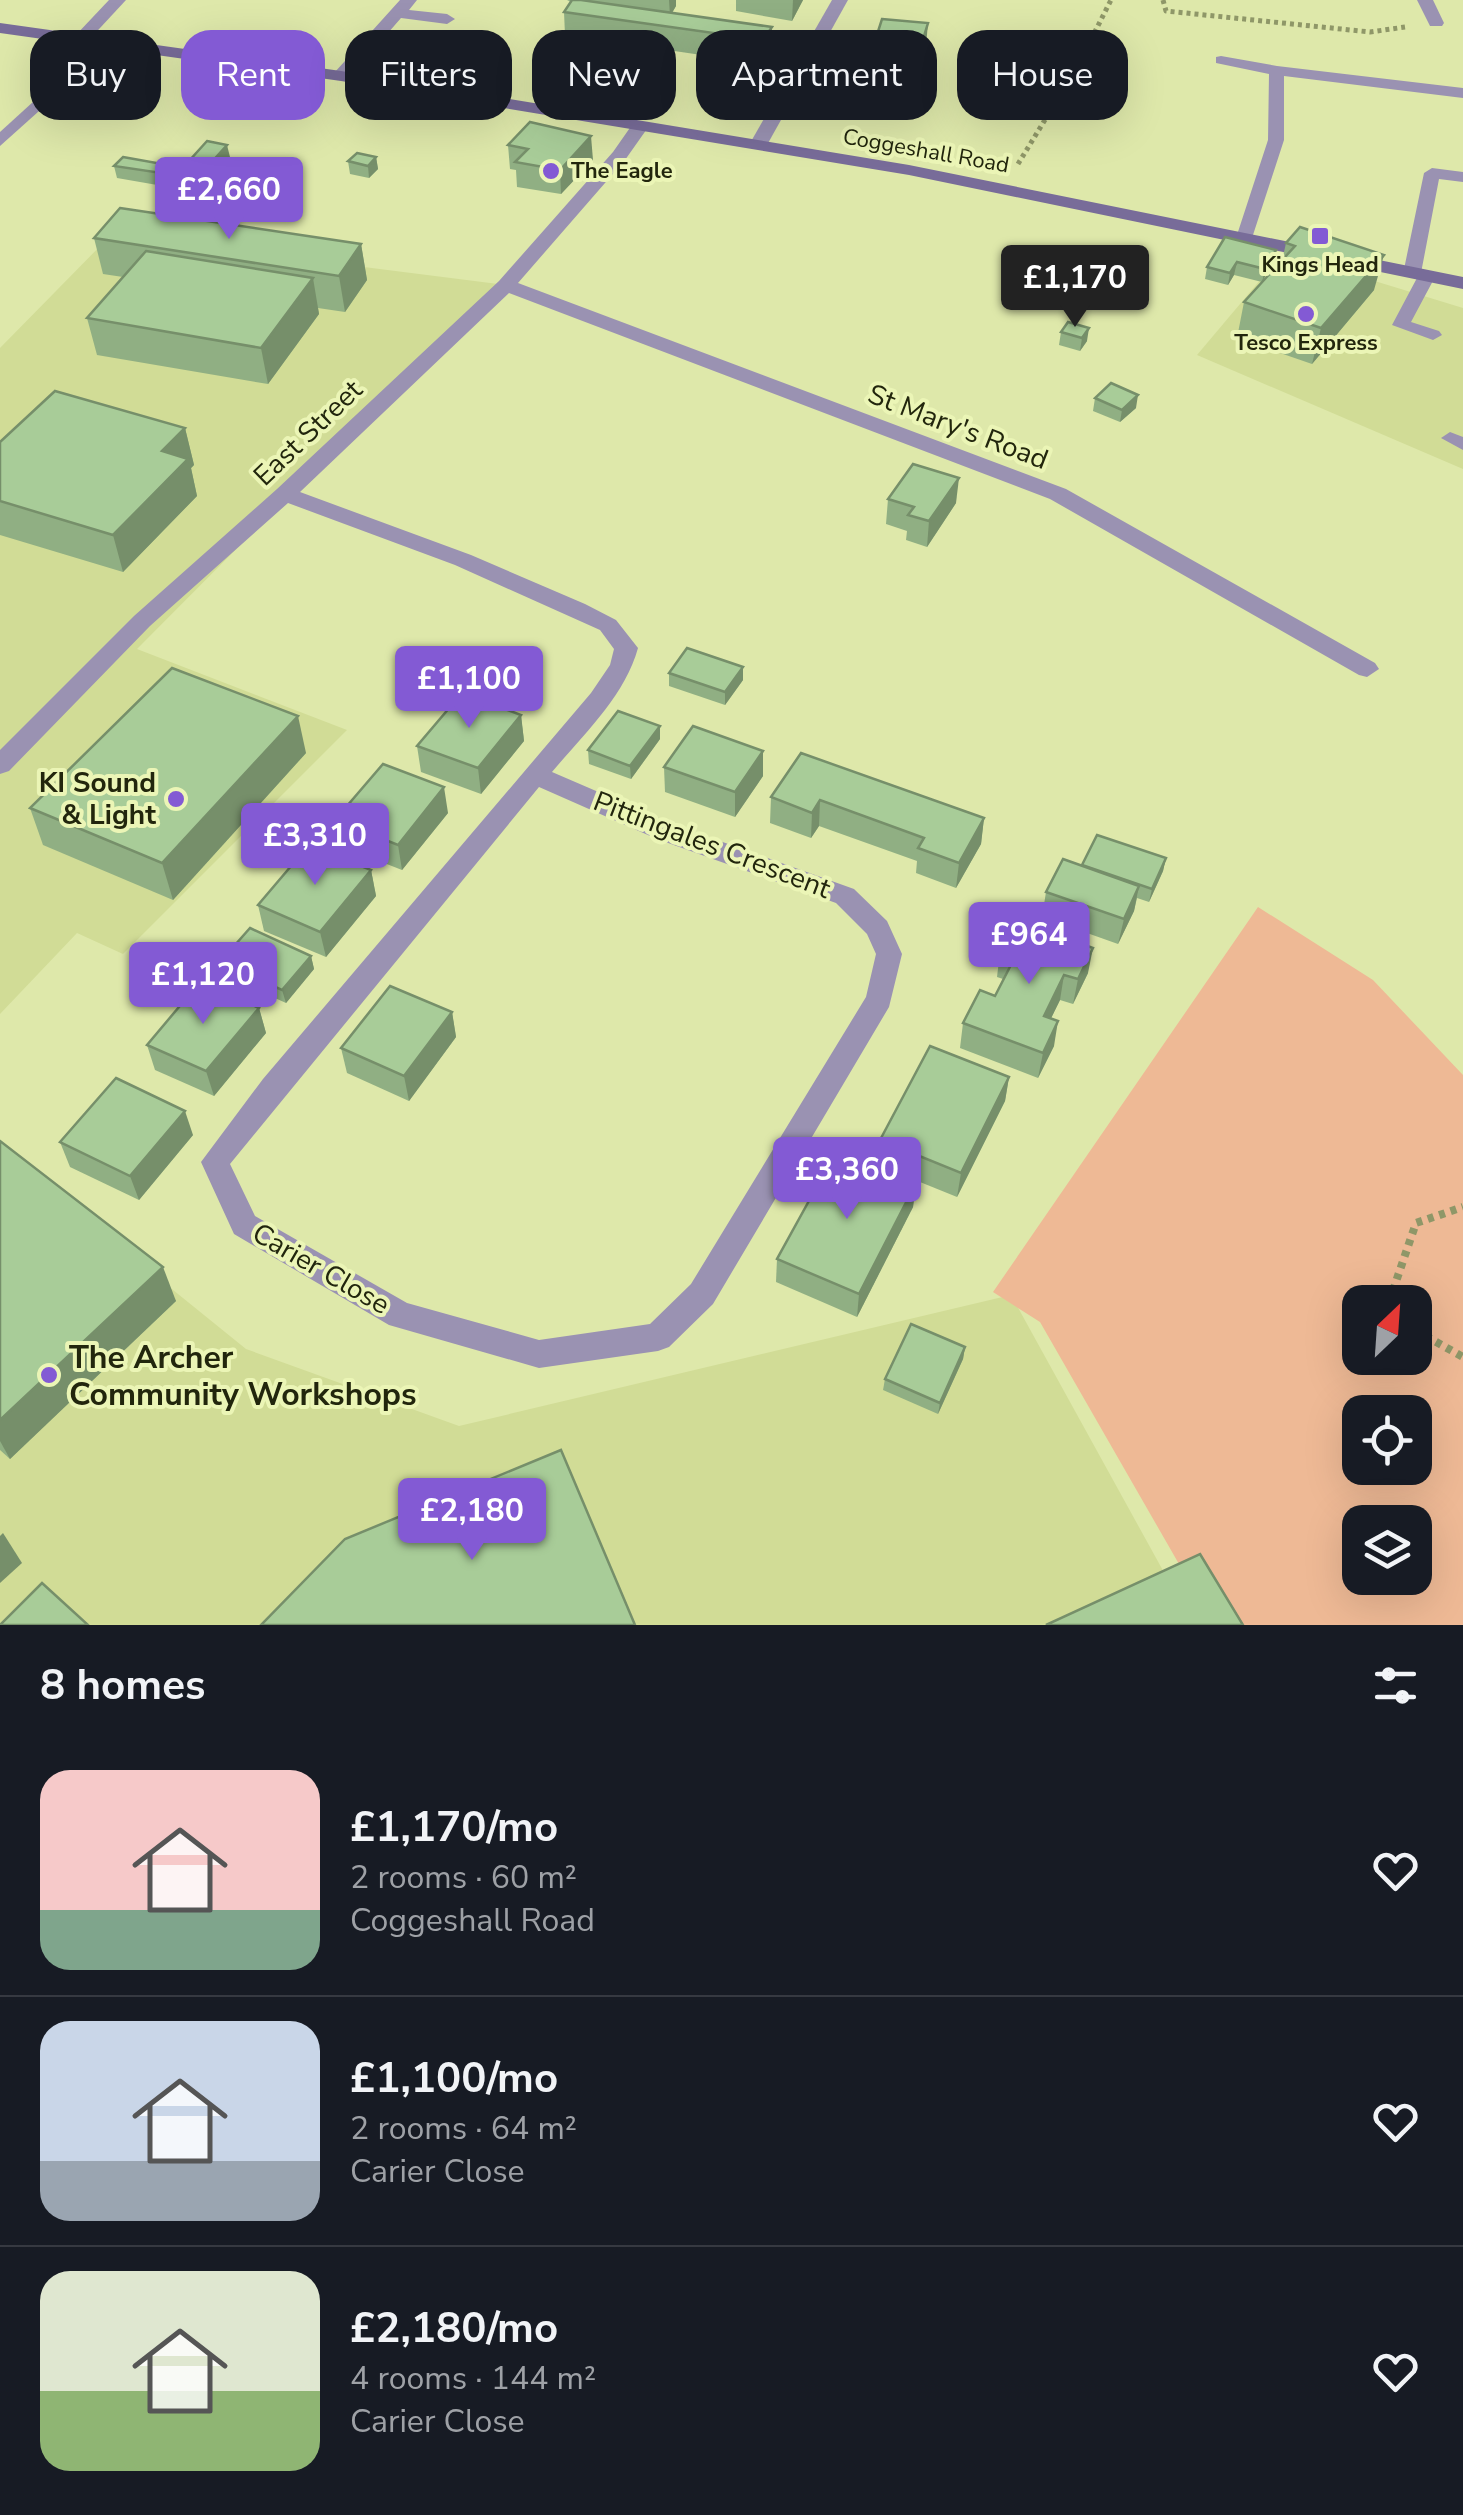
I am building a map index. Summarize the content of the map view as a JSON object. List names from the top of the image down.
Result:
{
  "streets": {
    "main road": ["Coggeshall Road"],
    "street": [
      "St Mary's Road",
      "East Street",
      "Pittingales Crescent",
      "Carier Close"
    ]
  },
  "crossings": [
    ["Coggeshall Road", "East Street"],
    ["St Mary's Road", "East Street"],
    ["East Street", "Carier Close"],
    ["Pittingales Crescent", "Carier Close"]
  ],
  "places": {
    "other": [
      "The Eagle",
      "Tesco Express",
      "KI Sound & Light",
      "The Archer Community Workshops"
    ],
    "transit": ["Kings Head"]
  },
  "north": "top right",
  "page": {
    "chip": [
      "Buy",
      "Rent",
      "Filters",
      "New",
      "Apartment",
      "House"
    ],
    "price": [
      "£2,660",
      "£1,170",
      "£1,100",
      "£3,310",
      "£964",
      "£1,120",
      "£3,360",
      "£2,180"
    ],
    "heading": "8 homes",
    "list": [
      {
        "name": "£1,170/mo",
        "note": "2 rooms · 60 m² · Coggeshall Road"
      },
      {
        "name": "£1,100/mo",
        "note": "2 rooms · 64 m² · Carier Close"
      },
      {
        "name": "£2,180/mo",
        "note": "4 rooms · 144 m² · Carier Close"
      }
    ]
  }
}
